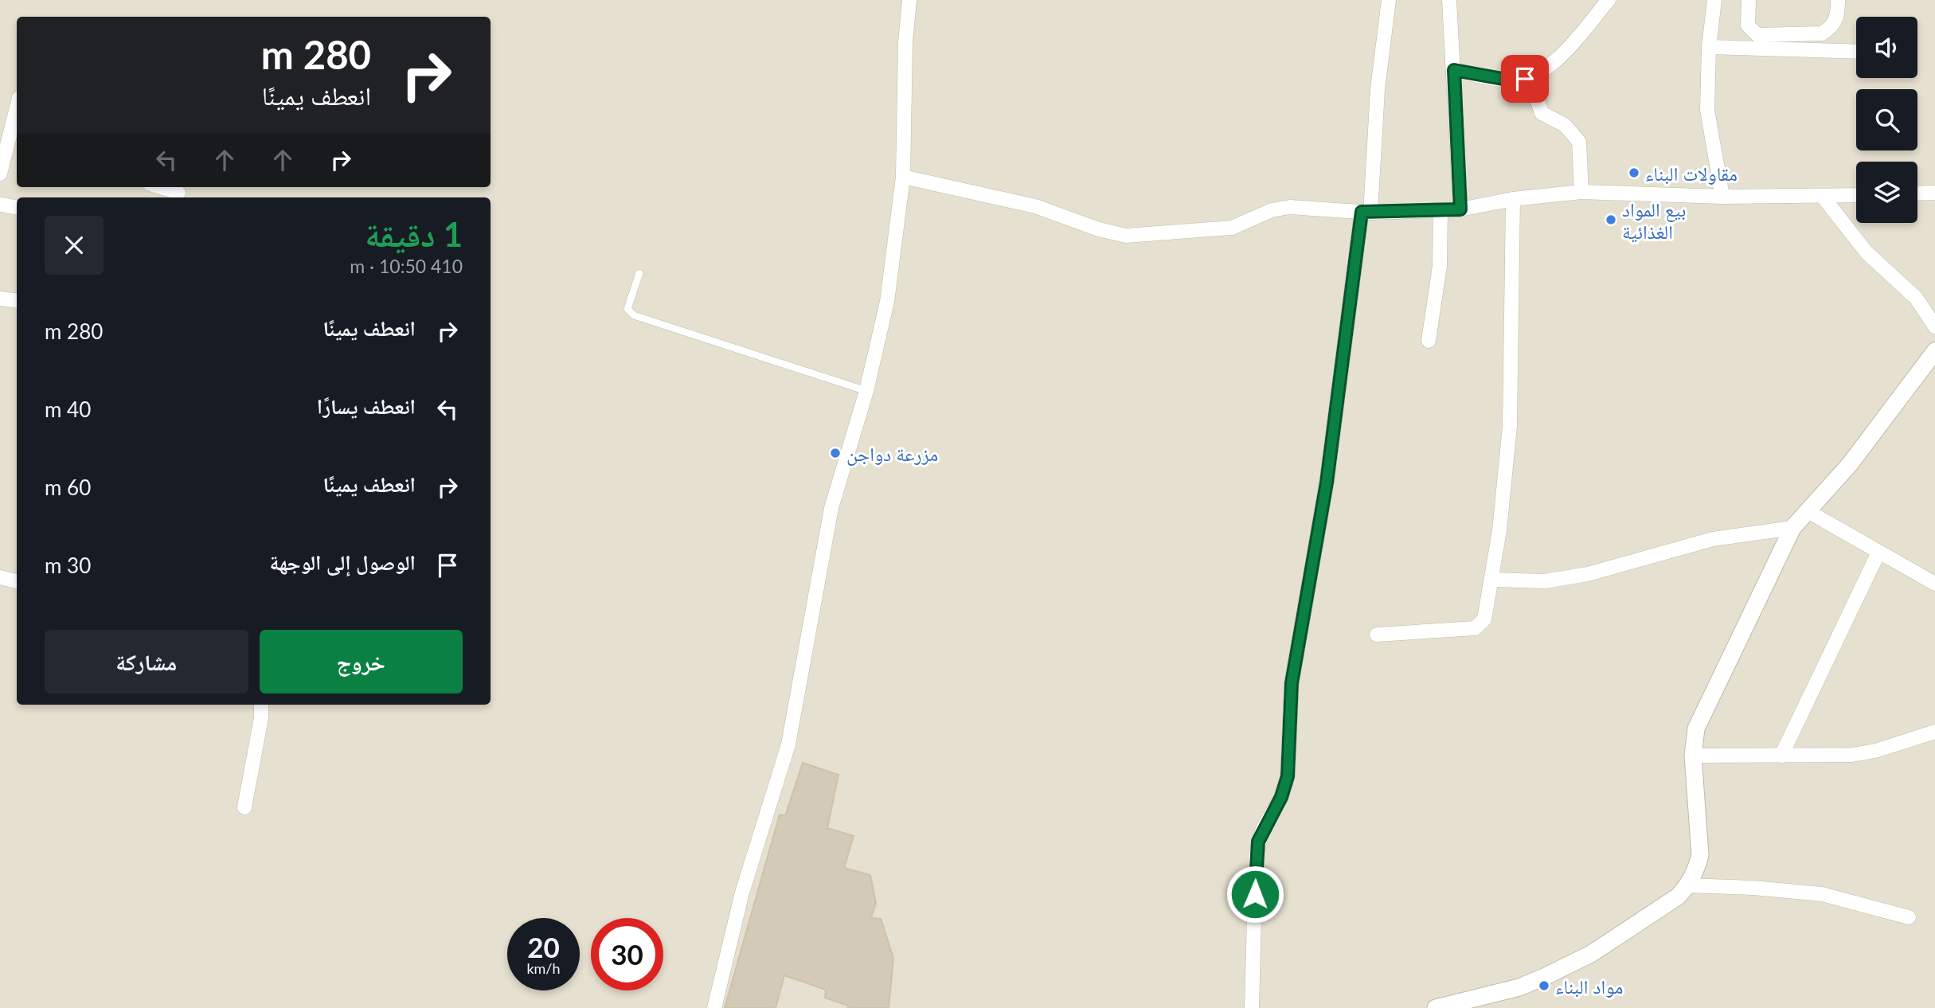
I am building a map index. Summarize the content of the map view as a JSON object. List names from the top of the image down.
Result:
{
  "places": [
    "مقاولات البناء",
    "بيع المواد الغذائية",
    "مزرعة دواجن",
    "مواد البناء"
  ],
  "page": {
    "turn": ["280 m", "انعطف يمينًا"],
    "heading": ["1 دقيقة", "410 m · 10:50"],
    "list": [
      {
        "name": "انعطف يمينًا",
        "value": "280 m"
      },
      {
        "name": "انعطف يسارًا",
        "value": "40 m"
      },
      {
        "name": "انعطف يمينًا",
        "value": "60 m"
      },
      {
        "name": "الوصول إلى الوجهة",
        "value": "30 m"
      }
    ],
    "buttons": ["خروج", "مشاركة"],
    "speed": "20 km/h",
    "limit": "30"
  }
}
